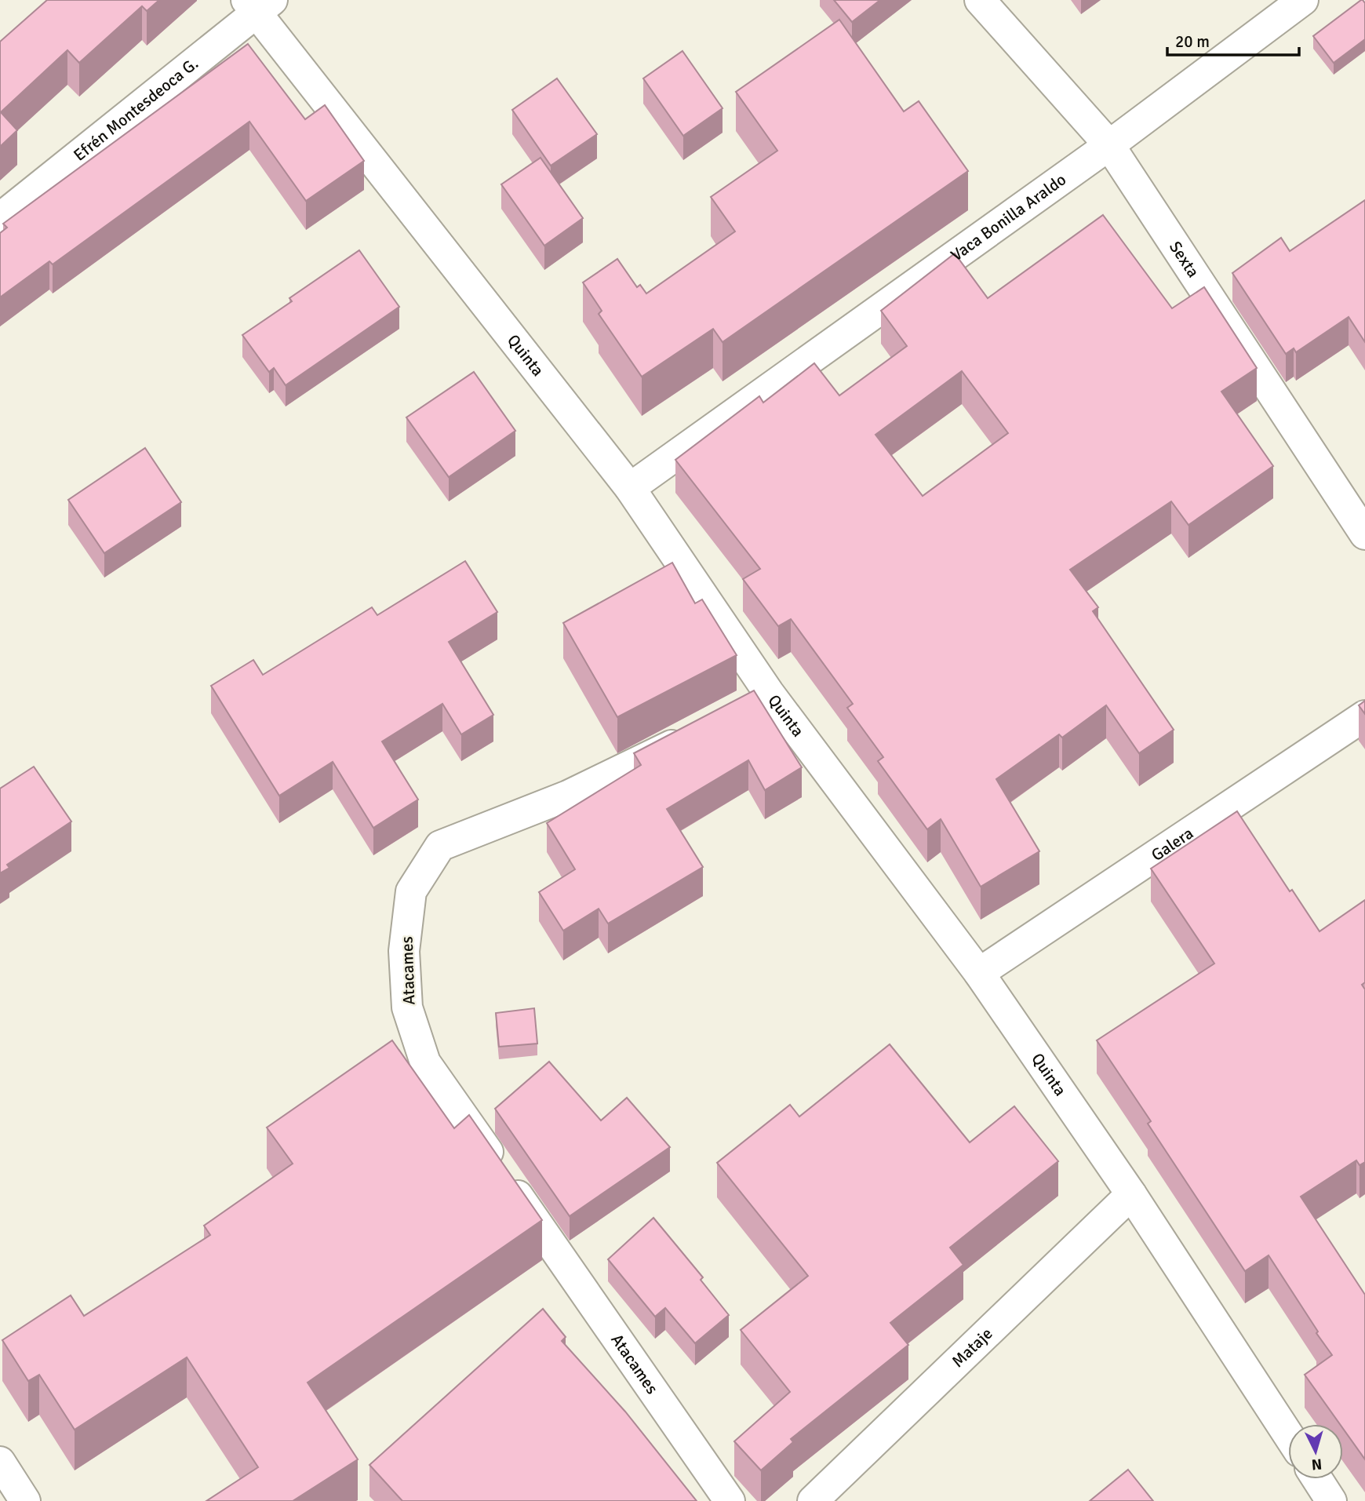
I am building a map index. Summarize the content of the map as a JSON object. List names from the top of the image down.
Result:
{
  "streets": {
    "street": [
      "Efrén Montesdeoca G.",
      "Vaca Bonilla Araldo",
      "Sexta",
      "Quinta",
      "Galera",
      "Atacames",
      "Mataje"
    ]
  },
  "crossings": [
    ["Efrén Montesdeoca G.", "Quinta"],
    ["Vaca Bonilla Araldo", "Sexta"],
    ["Vaca Bonilla Araldo", "Quinta"],
    ["Quinta", "Galera"],
    ["Quinta", "Mataje"]
  ],
  "scale_bar": "20 m",
  "north": "bottom"
}
